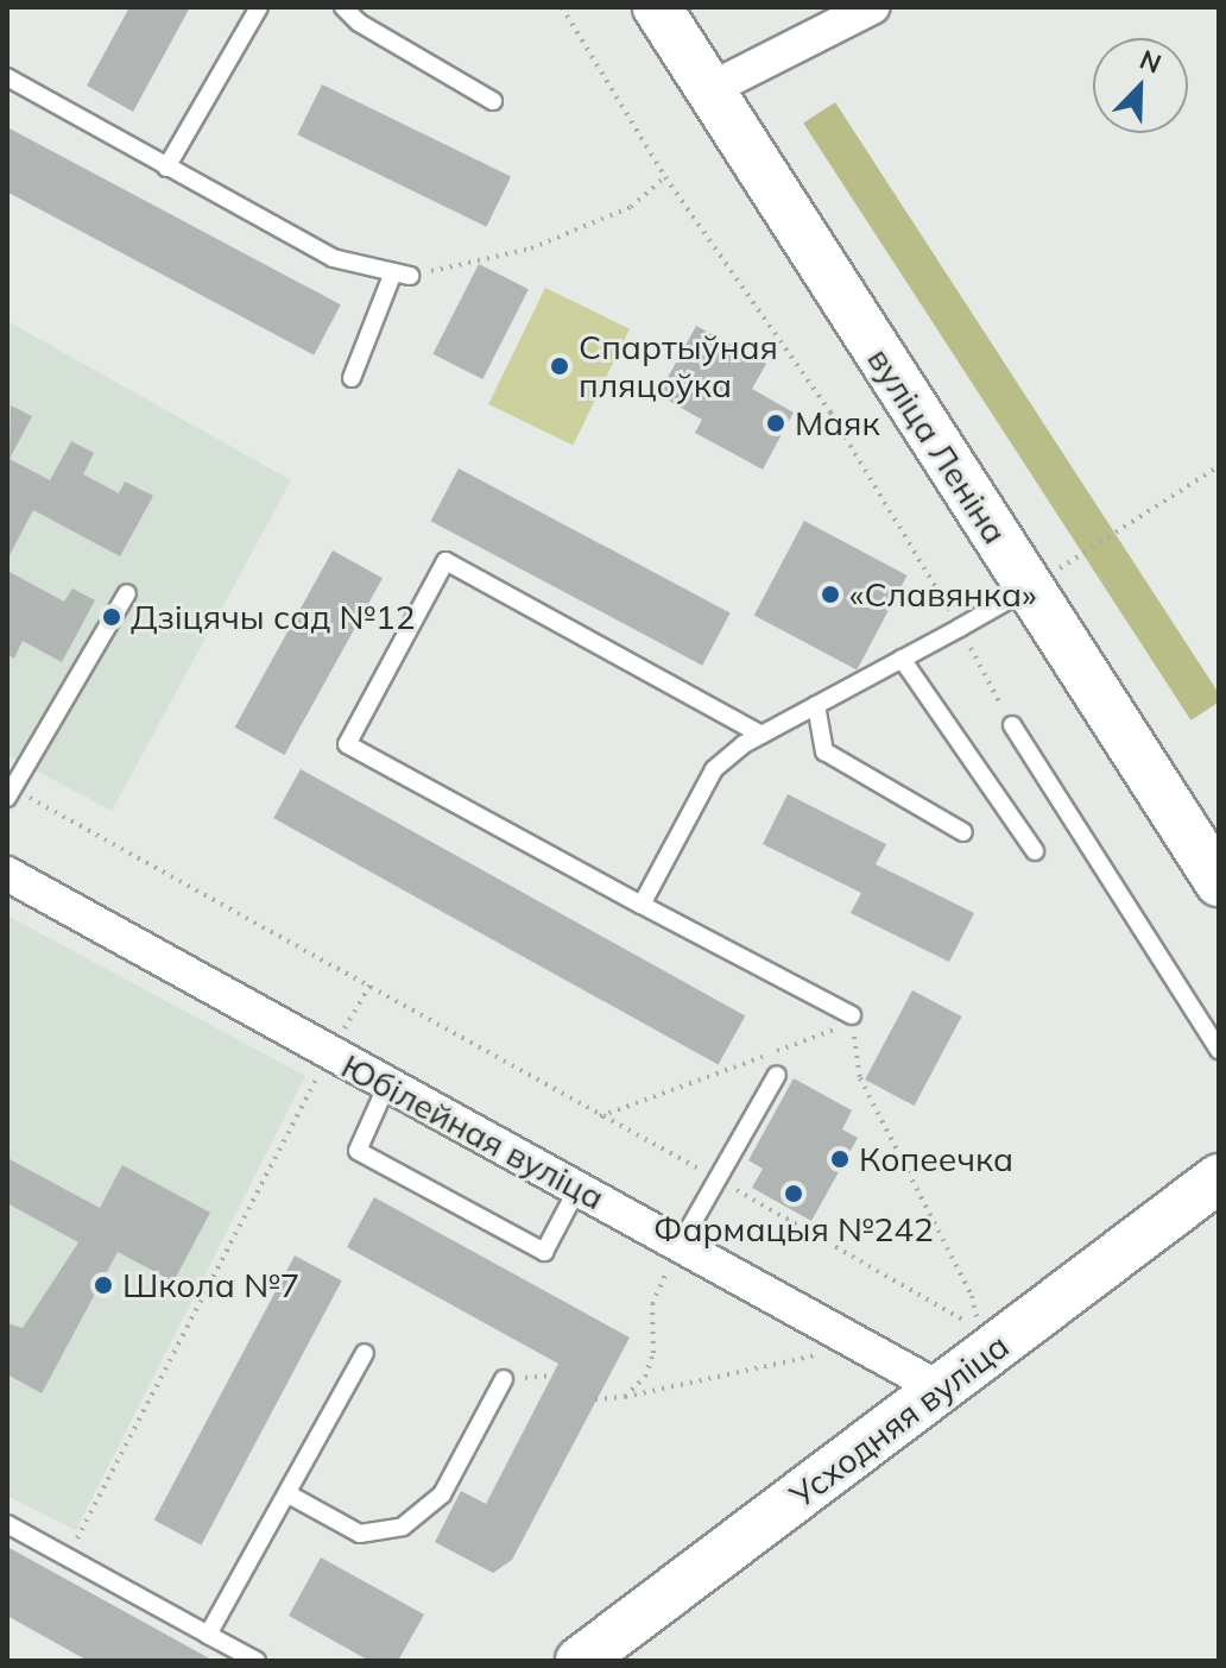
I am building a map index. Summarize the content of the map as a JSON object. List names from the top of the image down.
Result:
{
  "streets": {
    "main road": ["вуліца Леніна", "Усходняя вуліца"],
    "street": ["Юбілейная вуліца"]
  },
  "crossings": [
    ["Юбілейная вуліца", "Усходняя вуліца"]
  ],
  "places": [
    "Спартыўная пляцоўка",
    "Маяк",
    "«Славянка»",
    "Дзіцячы сад №12",
    "Копеечка",
    "Фармацыя №242",
    "Школа №7"
  ],
  "north": "top right"
}
